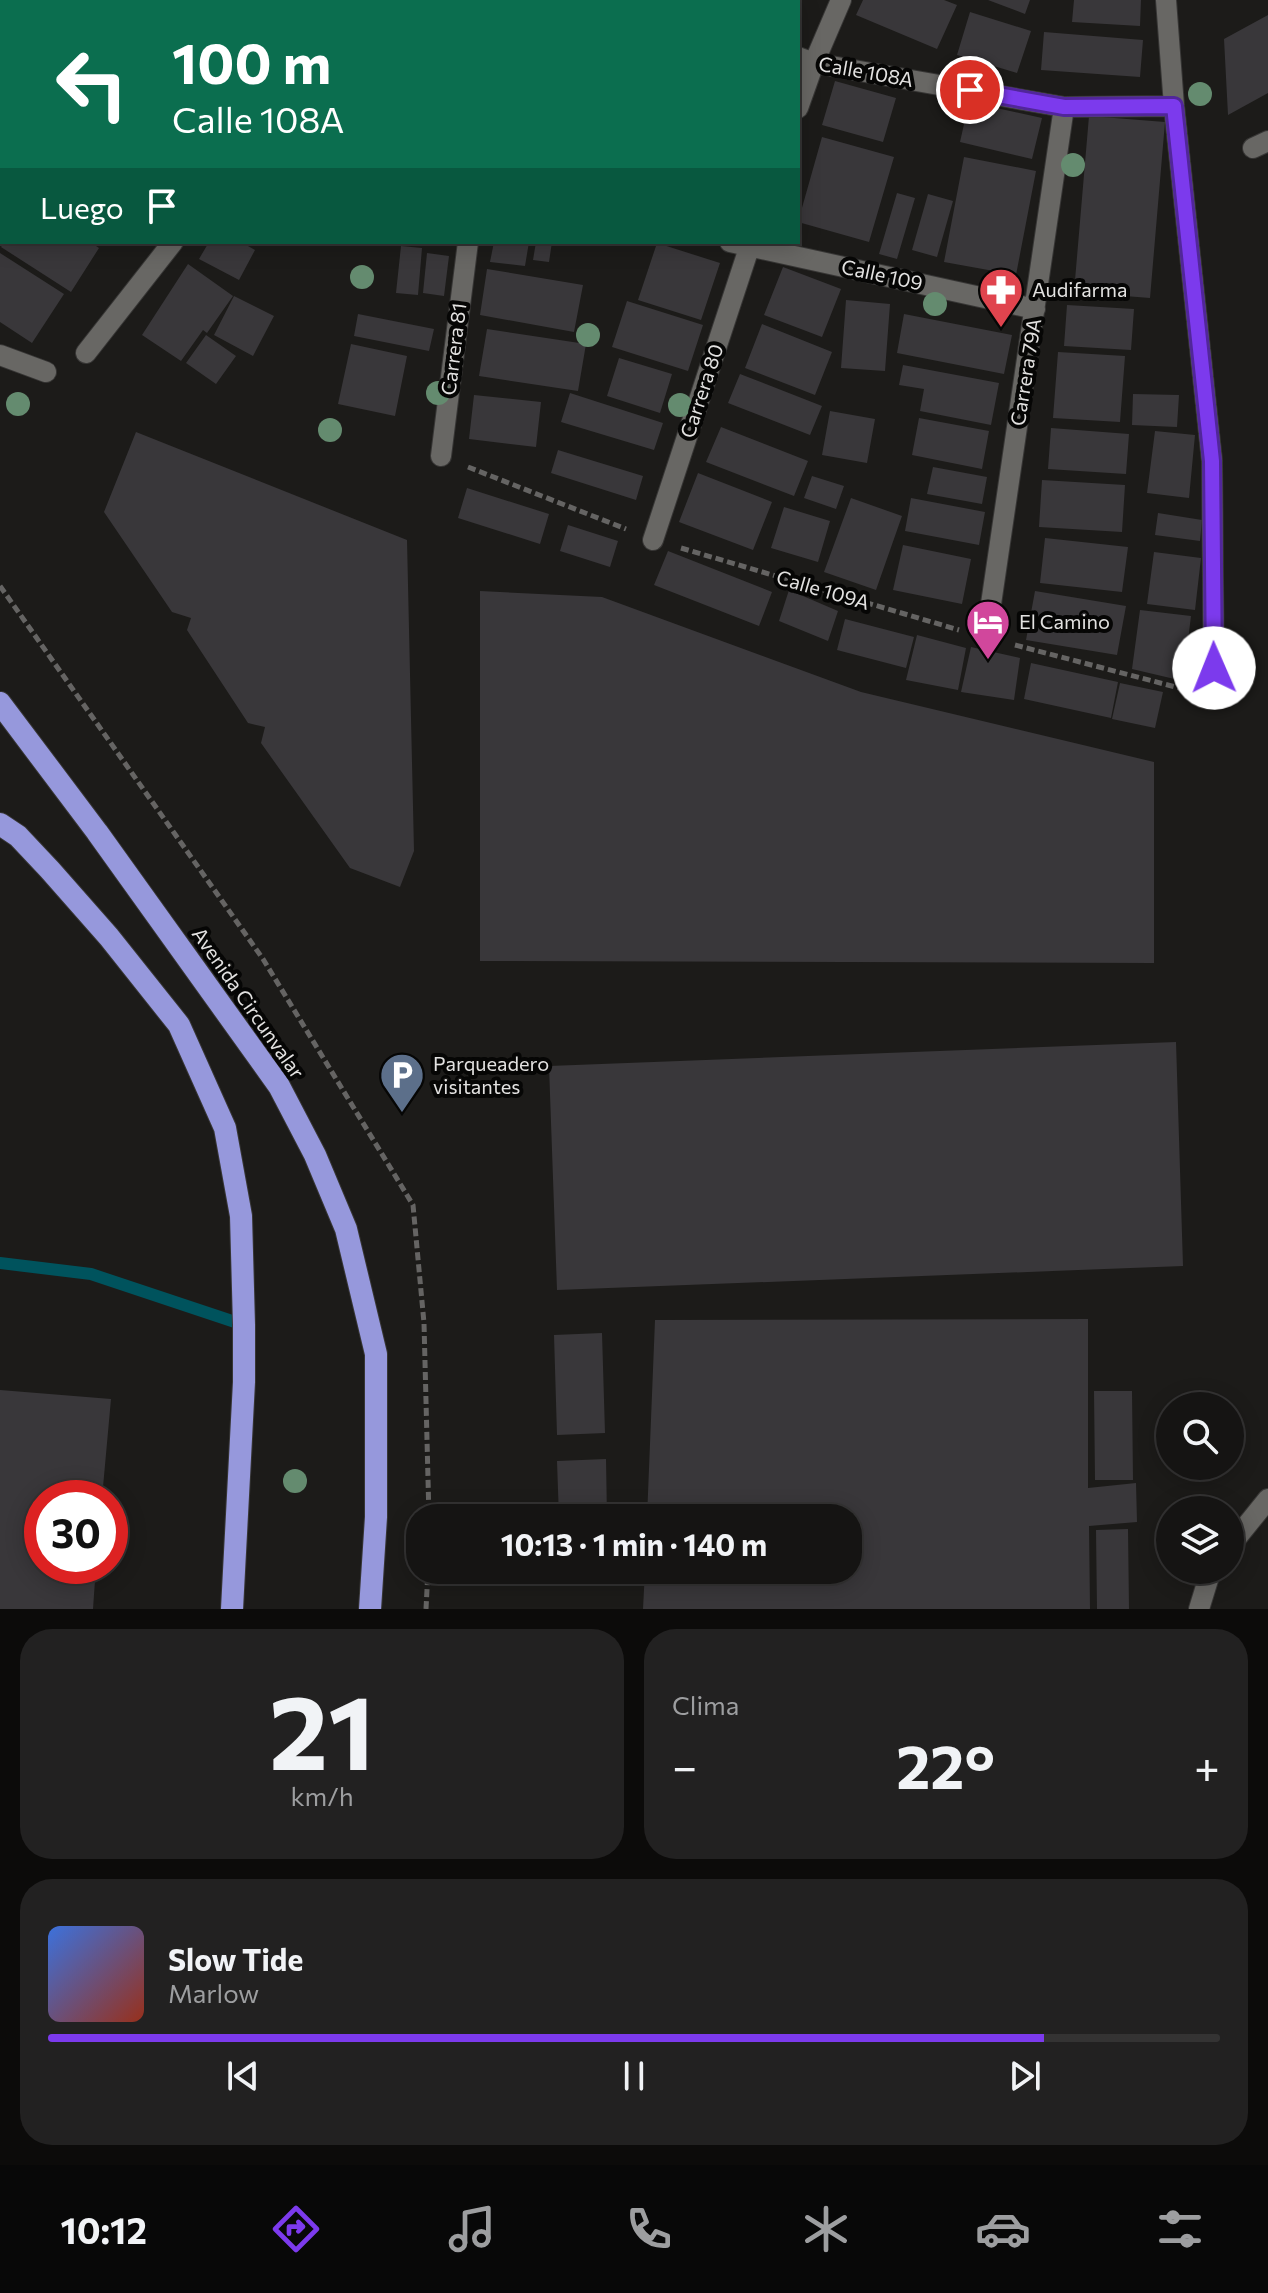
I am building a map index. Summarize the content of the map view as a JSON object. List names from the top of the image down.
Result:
{
  "streets": {
    "highway": ["Avenida Circunvalar"],
    "street": [
      "Calle 108A",
      "Calle 109",
      "Carrera 81",
      "Carrera 79A",
      "Carrera 80"
    ],
    "path": ["Calle 109A"]
  },
  "crossings": [
    ["Calle 108A", "Carrera 79A"],
    ["Calle 109", "Carrera 79A"],
    ["Carrera 81", "Calle 109A"],
    ["Carrera 79A", "Calle 109A"],
    ["Carrera 80", "Calle 109A"]
  ],
  "places": {
    "pharmacy": ["Audifarma"],
    "hotel": ["El Camino"],
    "parking": ["Parqueadero visitantes"]
  },
  "page": {
    "turn": ["100 m", "Calle 108A"],
    "then": "Luego",
    "limit": "30",
    "trip": "10:13 · 1 min · 140 m",
    "tile": [
      ["21", "km/h"],
      "Clima"
    ],
    "heat": ["−", "22°", "+"],
    "song": ["Slow Tide", "Marlow"],
    "tabs": "10:12"
  }
}
